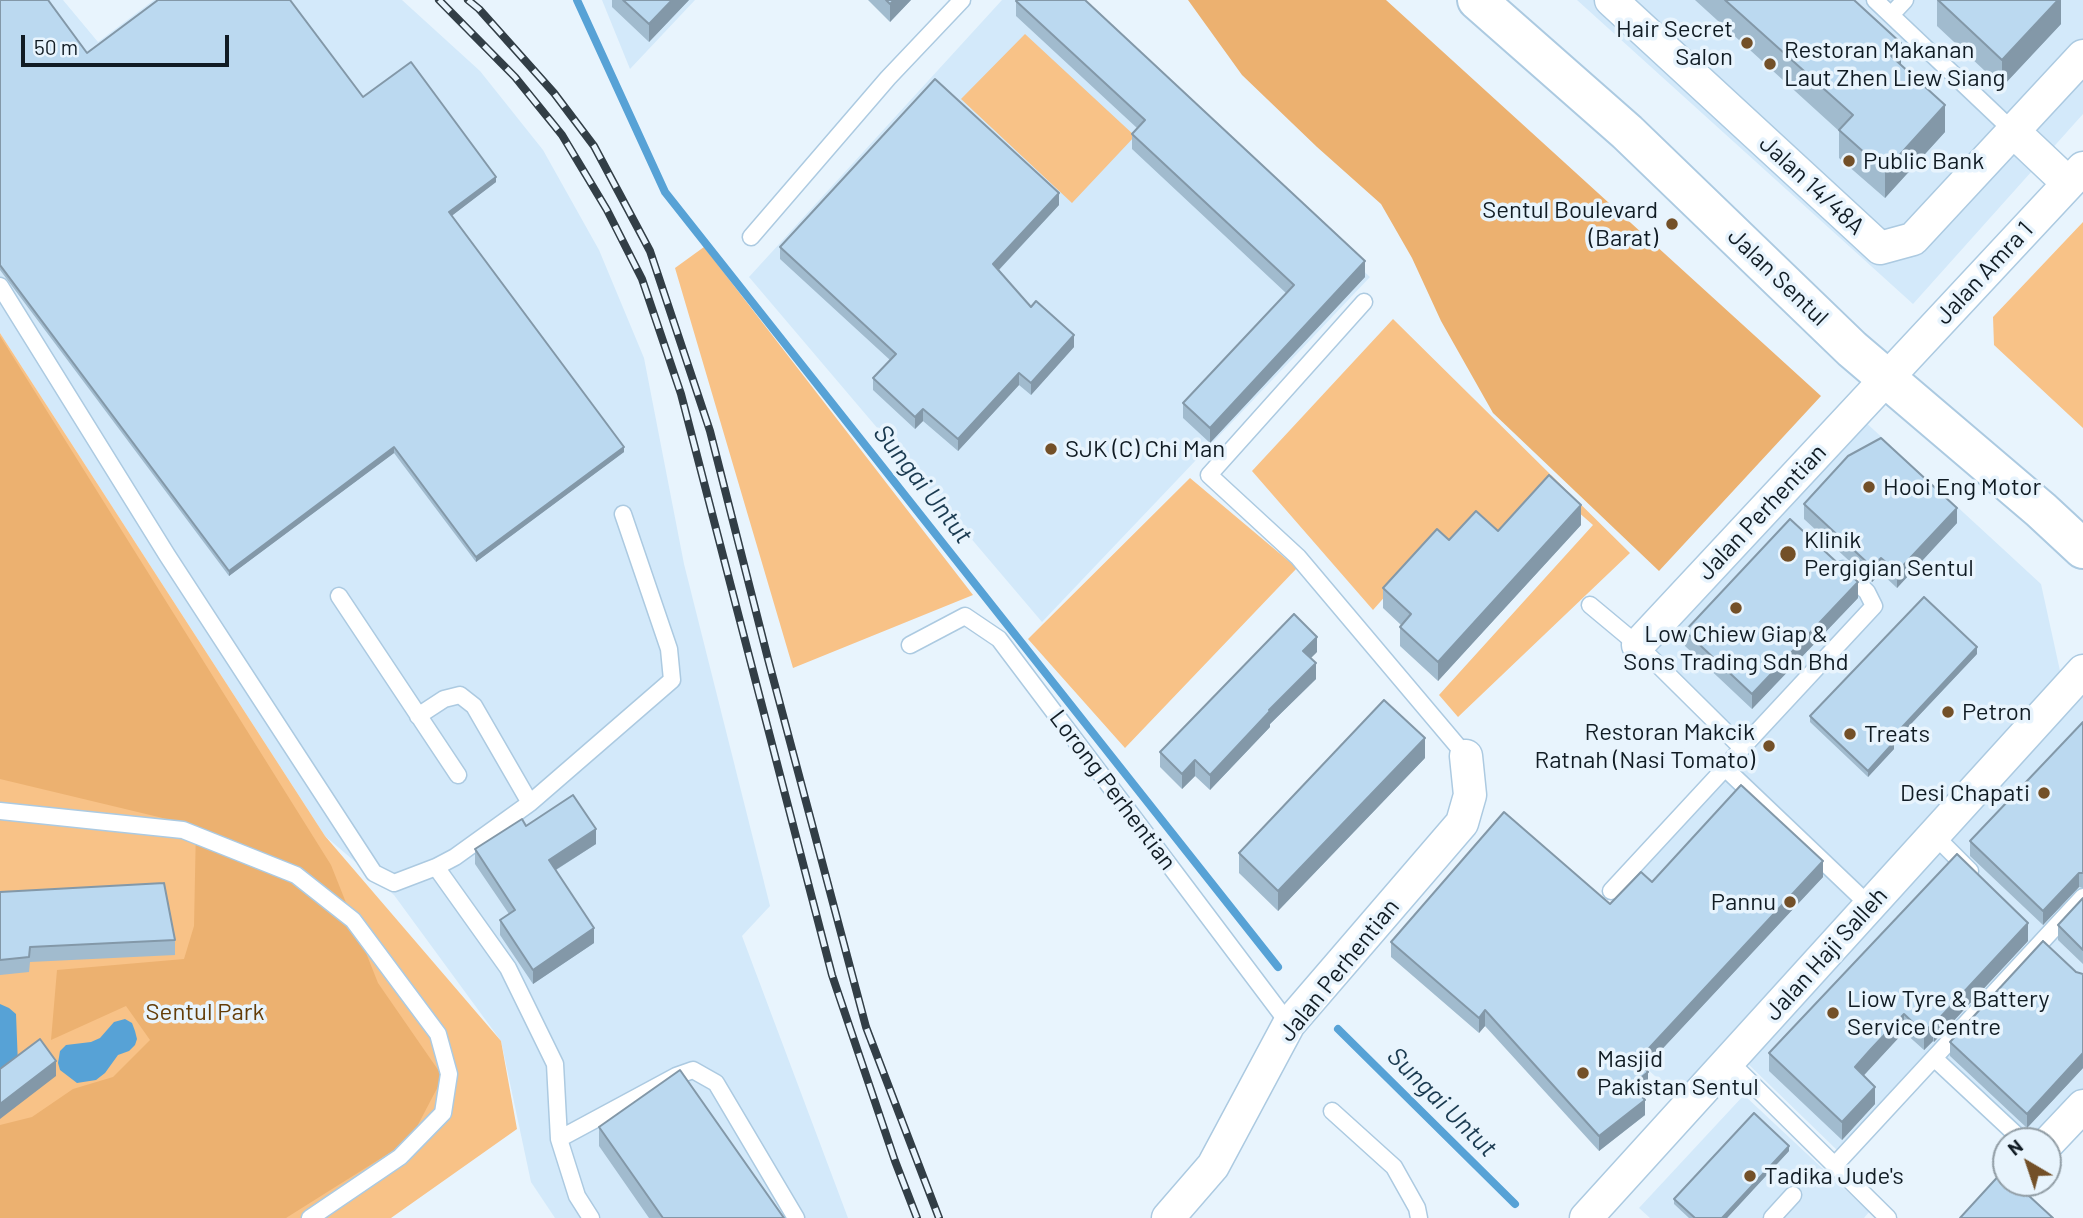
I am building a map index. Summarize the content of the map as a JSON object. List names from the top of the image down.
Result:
{
  "streets": {
    "main road": ["Jalan Sentul"],
    "street": [
      "Jalan 14/48A",
      "Jalan Amra 1",
      "Jalan Perhentian",
      "Jalan Haji Salleh"
    ],
    "lane": ["Lorong Perhentian"]
  },
  "crossings": [
    ["Jalan Amra 1", "Jalan Sentul"],
    ["Jalan Amra 1", "Jalan Perhentian"],
    ["Jalan Sentul", "Jalan Perhentian"],
    ["Jalan Perhentian", "Lorong Perhentian"]
  ],
  "water": ["Sungai Untut"],
  "parks": ["Sentul Park"],
  "places": [
    "Hair Secret Salon",
    "Restoran Makanan Laut Zhen Liew Siang",
    "Public Bank",
    "Sentul Boulevard (Barat)",
    "SJK (C) Chi Man",
    "Hooi Eng Motor",
    "Klinik Pergigian Sentul",
    "Low Chiew Giap & Sons Trading Sdn Bhd",
    "Petron",
    "Treats",
    "Restoran Makcik Ratnah (Nasi Tomato)",
    "Desi Chapati",
    "Pannu",
    "Liow Tyre & Battery Service Centre",
    "Masjid Pakistan Sentul",
    "Tadika Jude's"
  ],
  "scale_bar": "50 m",
  "north": "top left"
}
